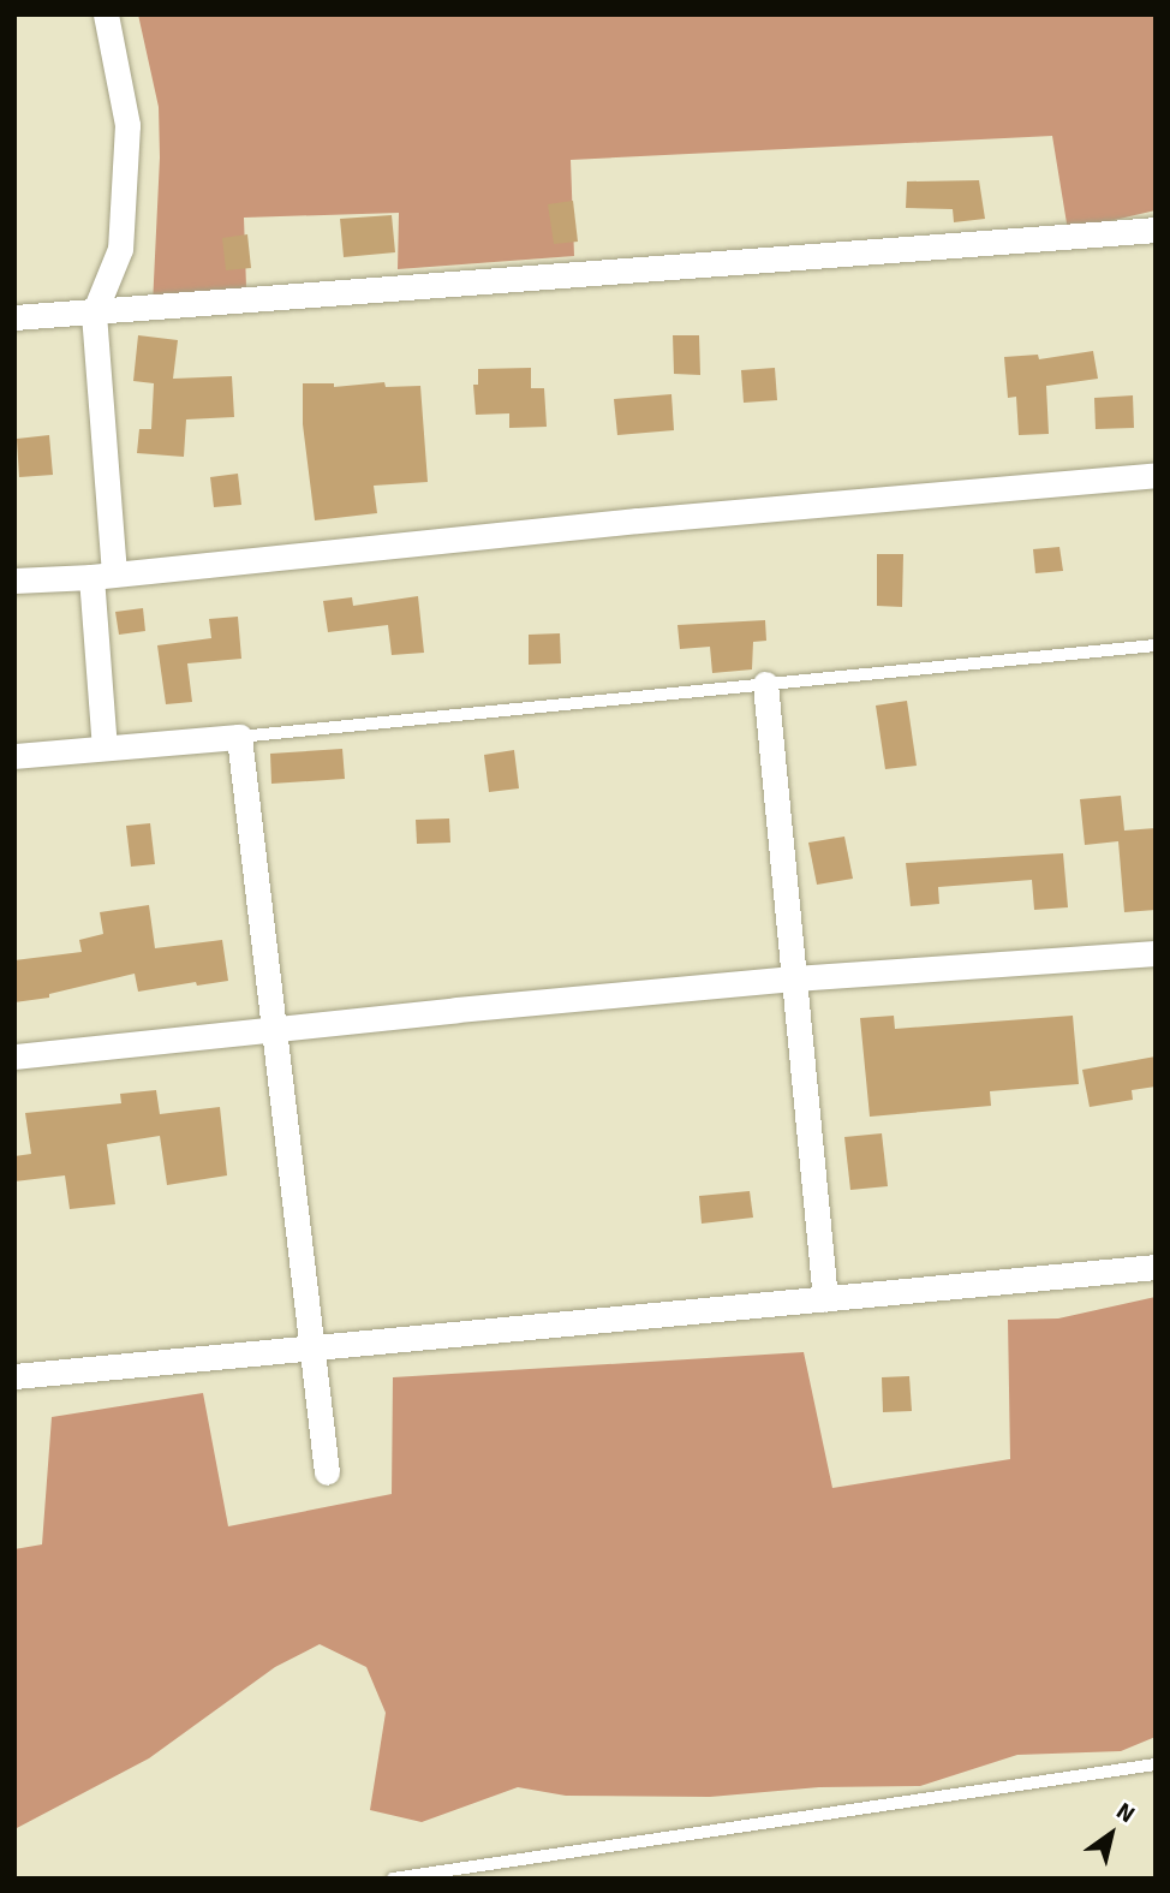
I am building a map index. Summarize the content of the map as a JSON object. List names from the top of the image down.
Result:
{
  "north": "top right"
}
